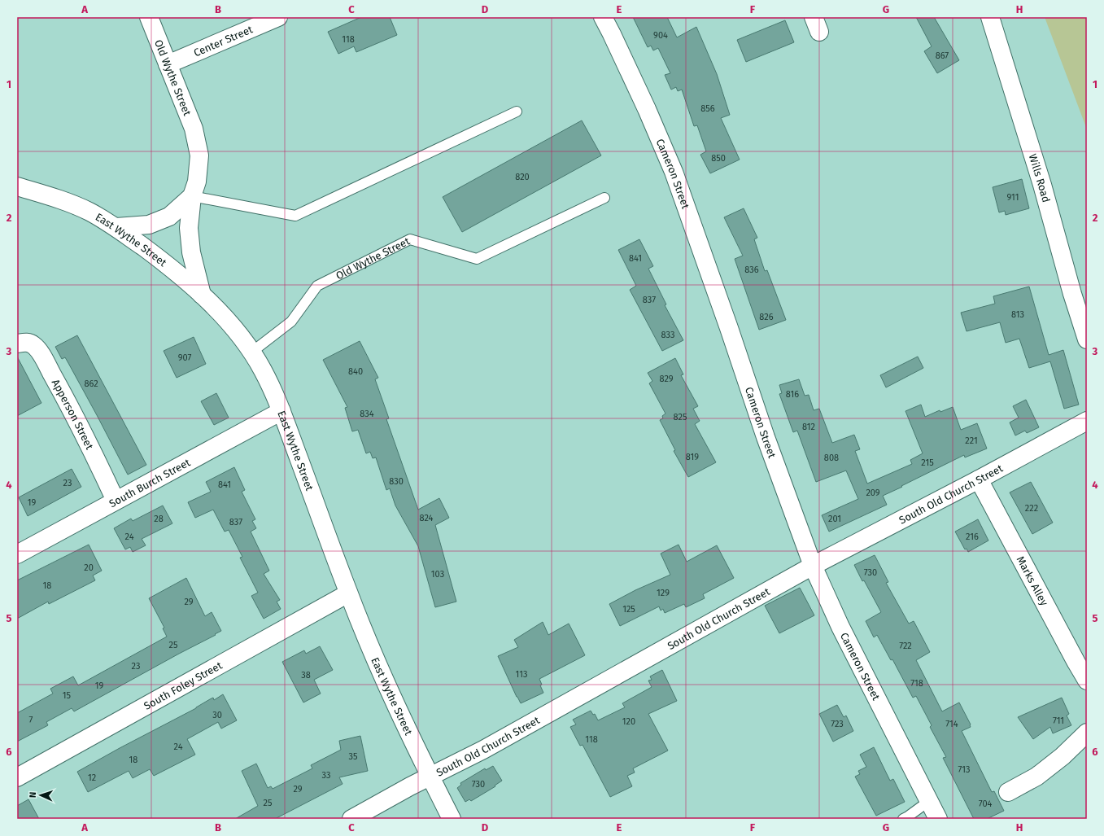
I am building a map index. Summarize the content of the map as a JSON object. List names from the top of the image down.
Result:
{
  "streets": {
    "main road": [
      "Center Street",
      "Old Wythe Street",
      "Cameron Street",
      "Wills Road",
      "East Wythe Street",
      "Apperson Street",
      "South Burch Street",
      "South Old Church Street",
      "Marks Alley",
      "South Foley Street"
    ]
  },
  "crossings": [
    ["Center Street", "Old Wythe Street"],
    ["Old Wythe Street", "East Wythe Street"],
    ["Cameron Street", "South Old Church Street"],
    ["East Wythe Street", "South Burch Street"],
    ["East Wythe Street", "South Old Church Street"],
    ["East Wythe Street", "South Foley Street"],
    ["Apperson Street", "South Burch Street"],
    ["South Old Church Street", "Marks Alley"]
  ],
  "house_numbers": [
    "904",
    "118",
    "867",
    "856",
    "850",
    "820",
    "911",
    "841",
    "836",
    "837",
    "813",
    "826",
    "833",
    "907",
    "840",
    "829",
    "862",
    "816",
    "834",
    "825",
    "812",
    "221",
    "819",
    "808",
    "215",
    "830",
    "23",
    "841",
    "209",
    "19",
    "222",
    "824",
    "28",
    "201",
    "837",
    "24",
    "216",
    "20",
    "730",
    "103",
    "18",
    "129",
    "29",
    "125",
    "25",
    "722",
    "23",
    "113",
    "38",
    "718",
    "19",
    "15",
    "30",
    "7",
    "711",
    "120",
    "723",
    "714",
    "118",
    "24",
    "35",
    "18",
    "713",
    "33",
    "12",
    "730",
    "29",
    "25",
    "704"
  ],
  "north": "left",
  "grid": {
    "columns": [
      "A",
      "B",
      "C",
      "D",
      "E",
      "F",
      "G",
      "H"
    ],
    "rows": [
      "1",
      "2",
      "3",
      "4",
      "5",
      "6"
    ]
  }
}
